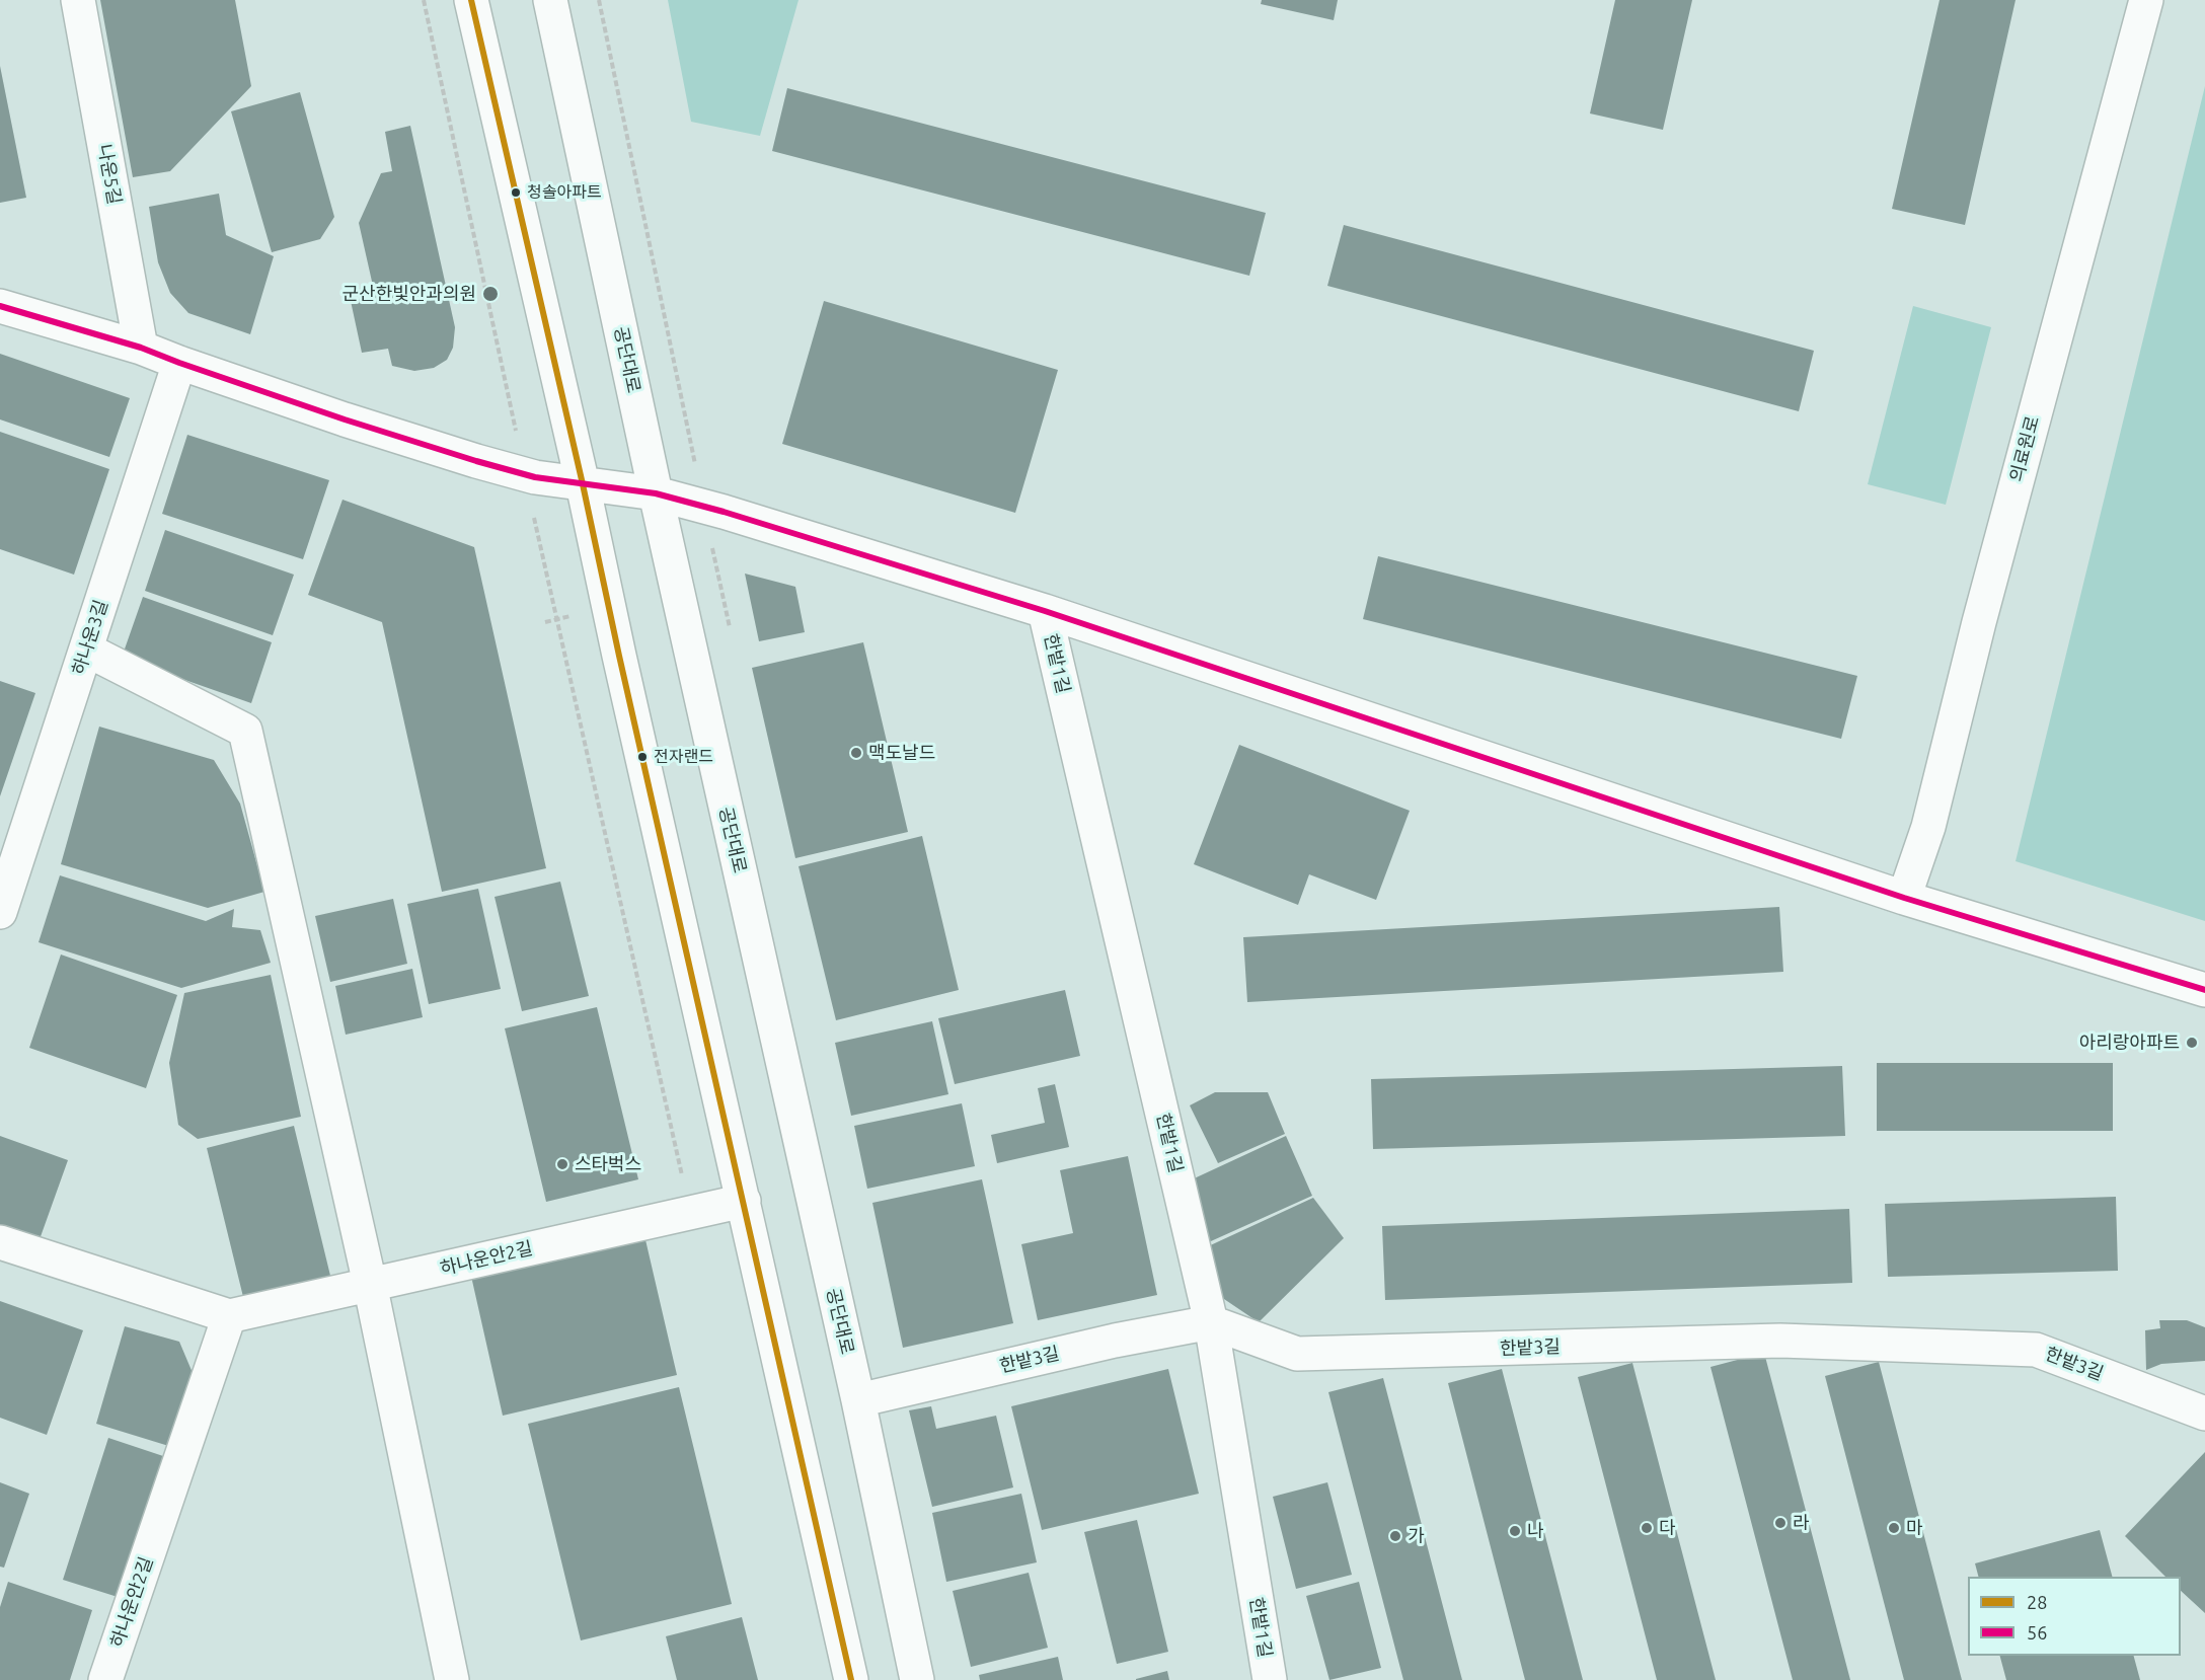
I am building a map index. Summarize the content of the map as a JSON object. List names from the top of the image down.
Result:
{
  "streets": {
    "street": [
      "나운5길",
      "공단대로",
      "의료원로",
      "하나운3길",
      "한밭1길",
      "하나운안2길",
      "한밭3길"
    ]
  },
  "crossings": [
    ["공단대로", "한밭3길"],
    ["한밭1길", "한밭3길"]
  ],
  "places": [
    "청솔아파트",
    "군산한빛안과의원",
    "맥도날드",
    "전자랜드",
    "아리랑아파트",
    "스타벅스",
    "라",
    "다",
    "마",
    "나",
    "가"
  ],
  "lines": ["transit line 28", "transit line 56"],
  "legend": ["28", "56"]
}
